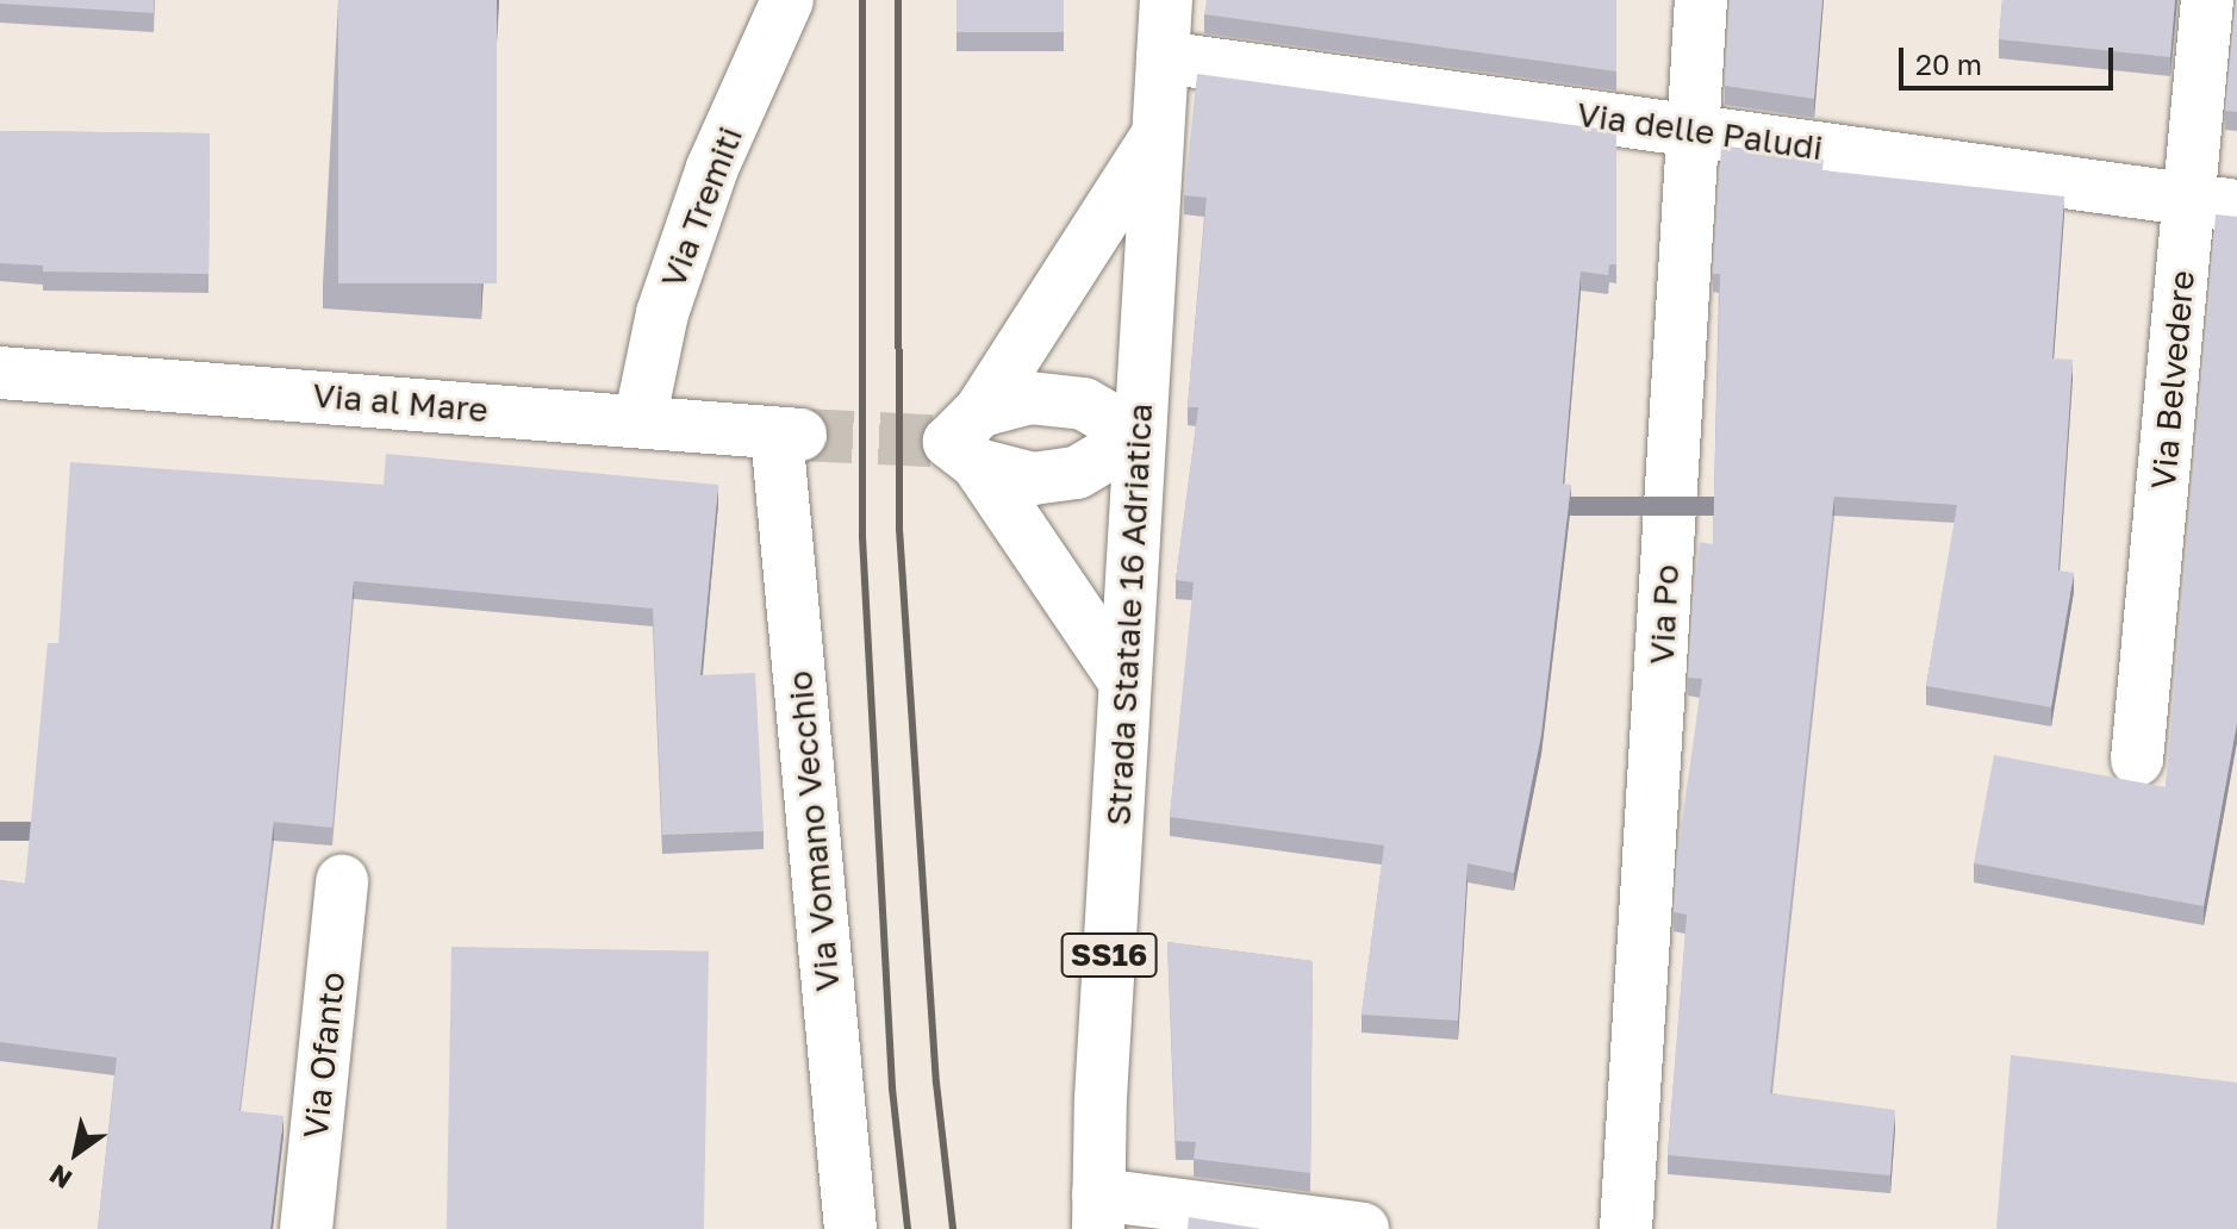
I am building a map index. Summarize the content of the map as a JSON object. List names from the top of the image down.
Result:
{
  "streets": {
    "street": [
      "Via delle Paludi",
      "Via Tremiti",
      "Via Belvedere",
      "Via al Mare",
      "Strada Statale 16 Adriatica",
      "Via Po",
      "Via Vomano Vecchio",
      "SS16",
      "Via Ofanto"
    ]
  },
  "crossings": [
    ["Via delle Paludi", "Via Belvedere"],
    ["Via delle Paludi", "Strada Statale 16 Adriatica"],
    ["Via delle Paludi", "Via Po"],
    ["Via Tremiti", "Via al Mare"],
    ["Via al Mare", "Via Vomano Vecchio"]
  ],
  "scale_bar": "20 m",
  "north": "bottom left"
}
